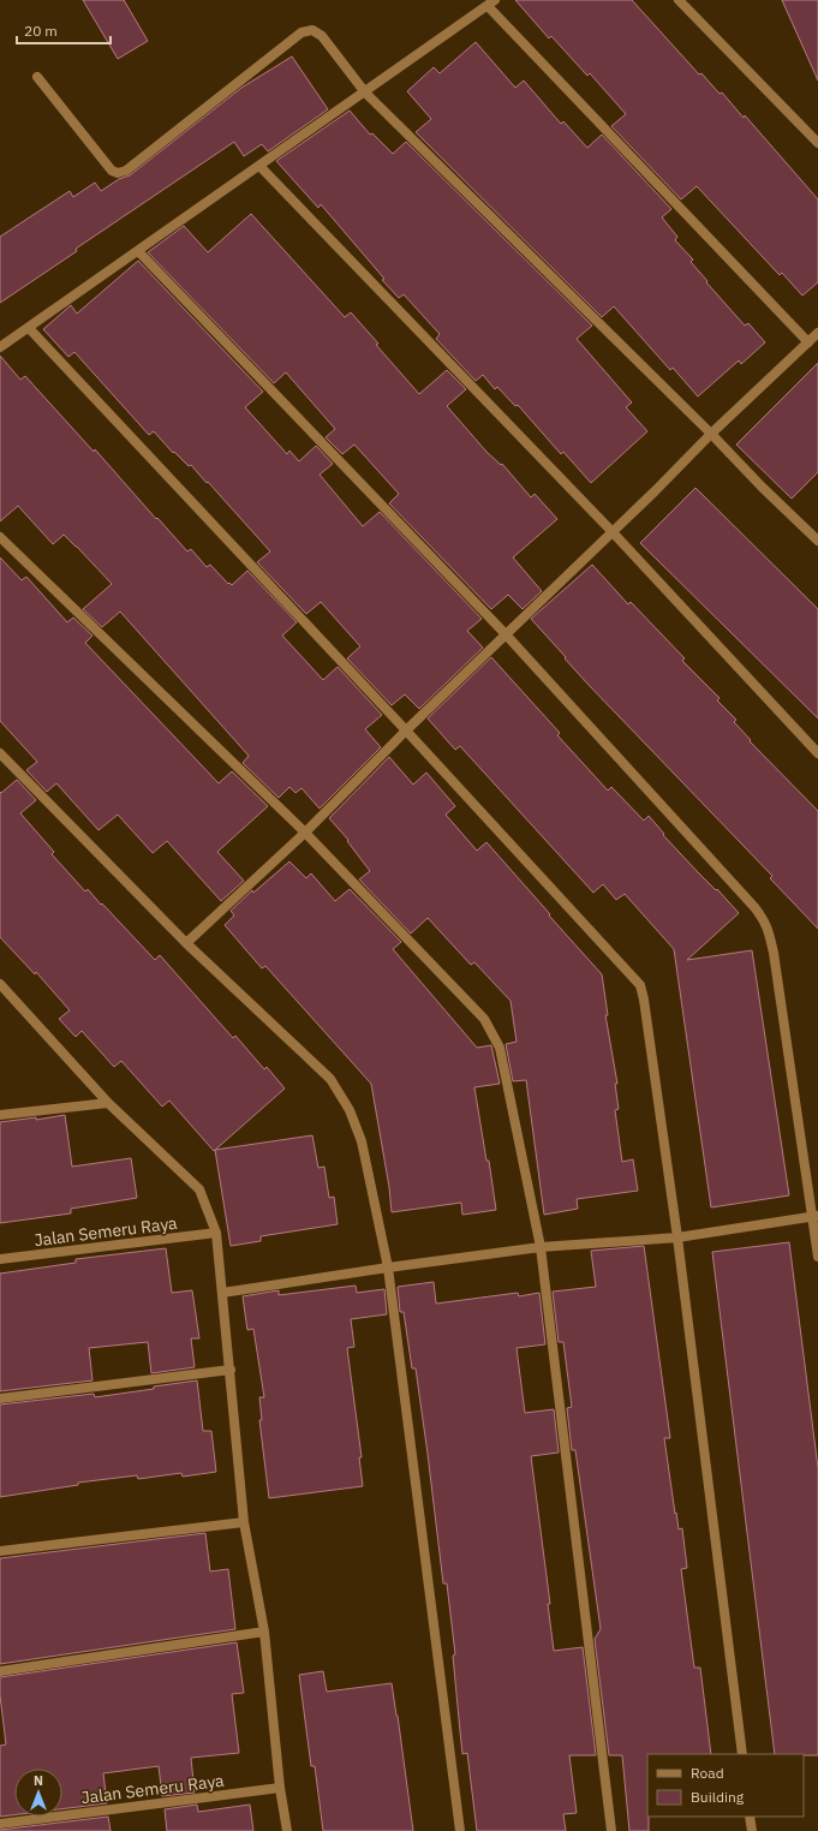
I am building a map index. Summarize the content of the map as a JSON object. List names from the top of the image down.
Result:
{
  "streets": {
    "street": ["Jalan Semeru Raya"]
  },
  "legend": ["Road", "Building"],
  "scale_bar": "20 m",
  "north": "top"
}
